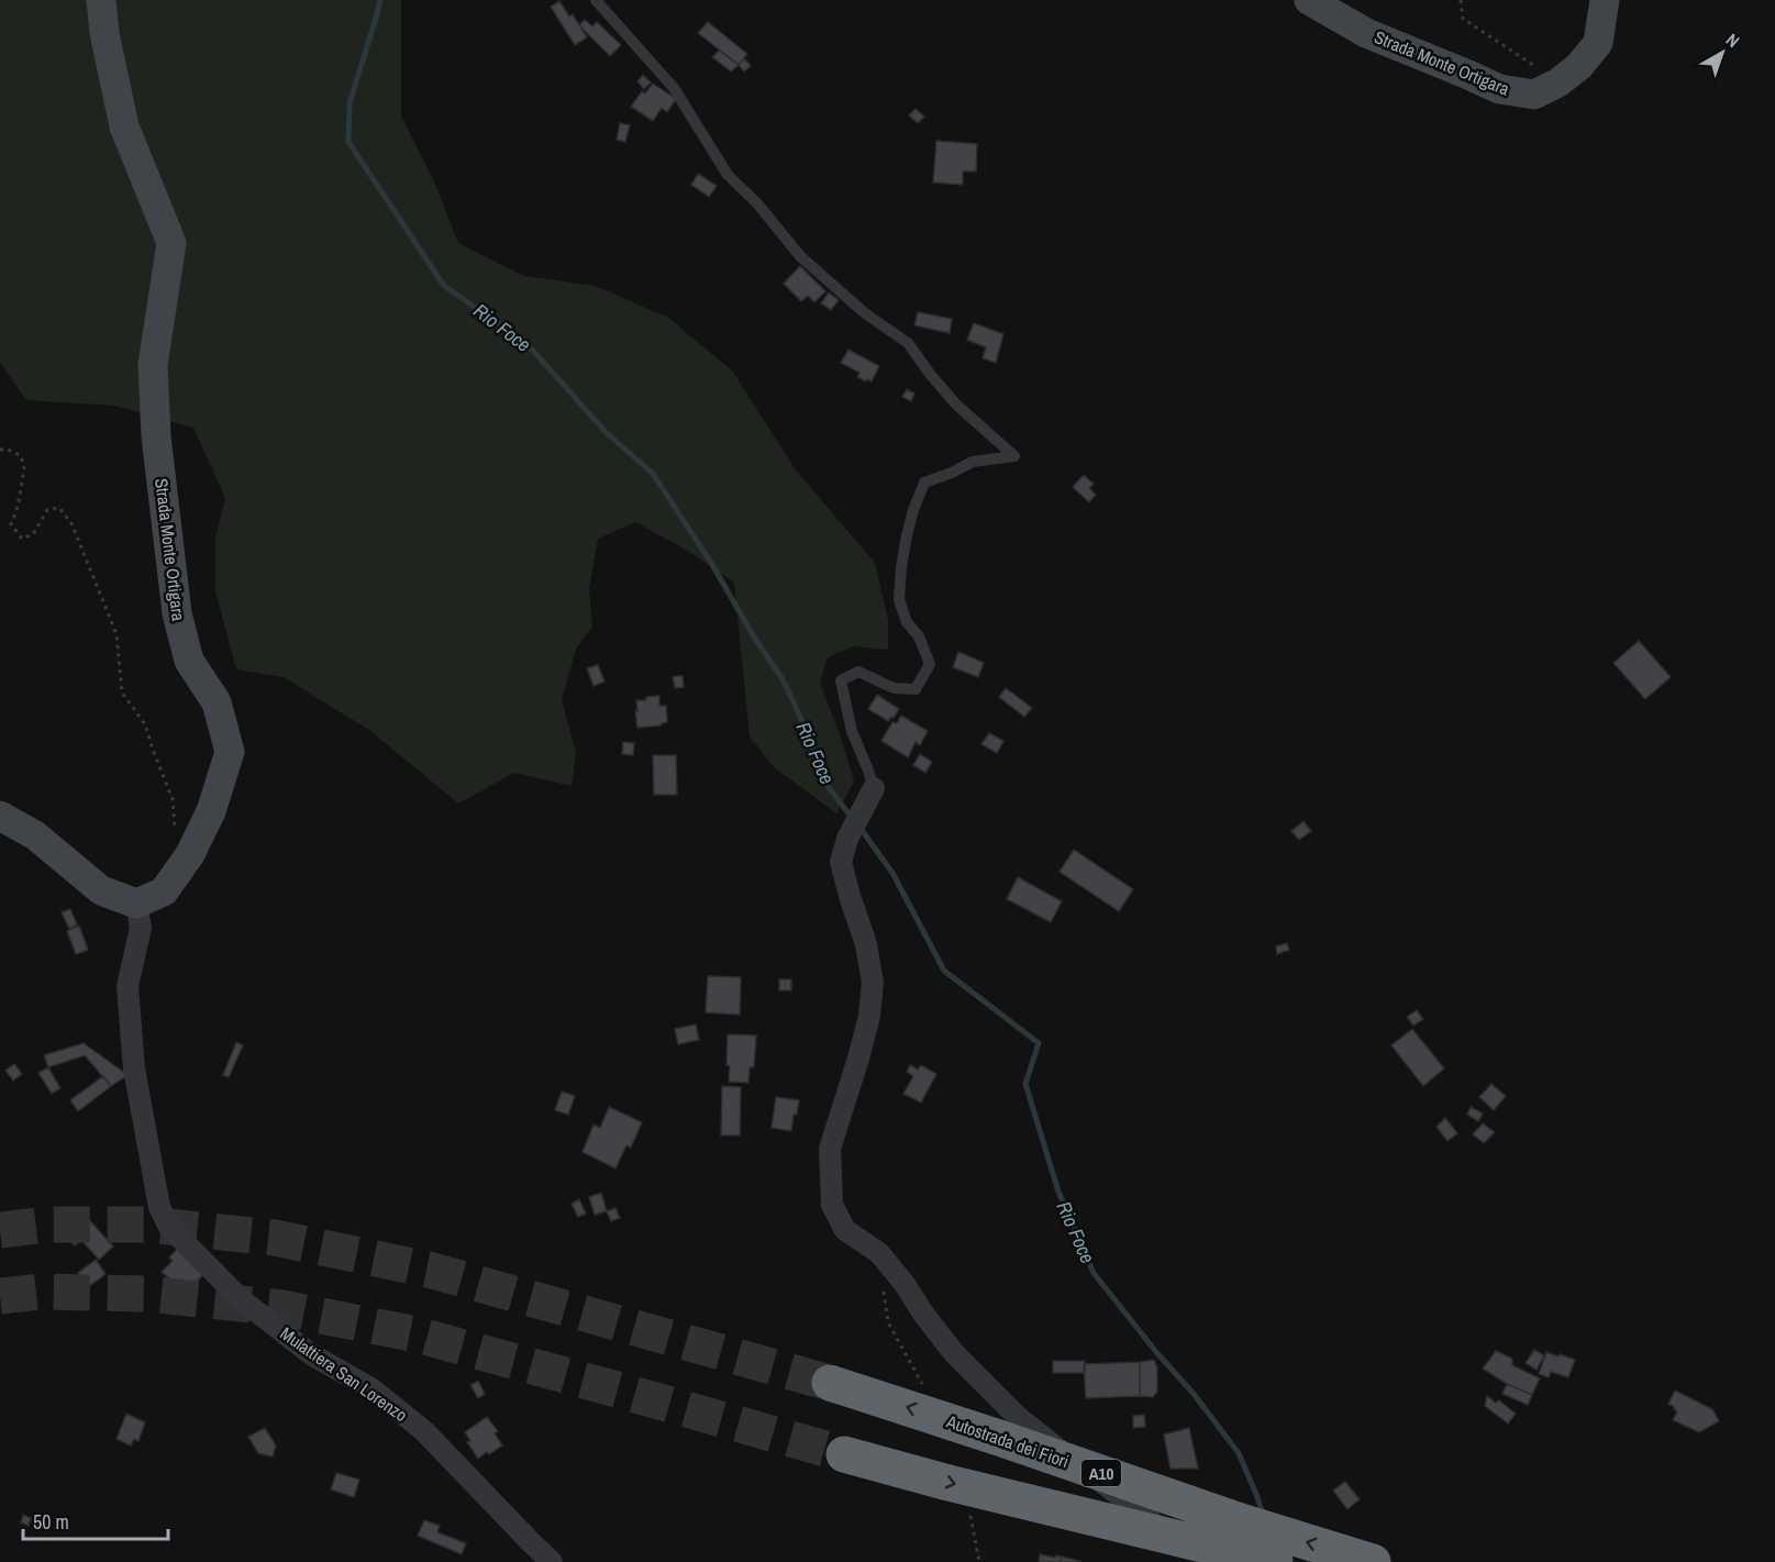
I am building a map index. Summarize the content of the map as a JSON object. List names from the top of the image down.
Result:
{
  "streets": {
    "highway": ["Autostrada dei Fiori", "A10"],
    "main road": ["Strada Monte Ortigara"],
    "street": ["Mulattiera San Lorenzo"]
  },
  "crossings": [
    ["Strada Monte Ortigara", "Mulattiera San Lorenzo"]
  ],
  "water": ["Rio Foce"],
  "scale_bar": "50 m",
  "north": "top right"
}
